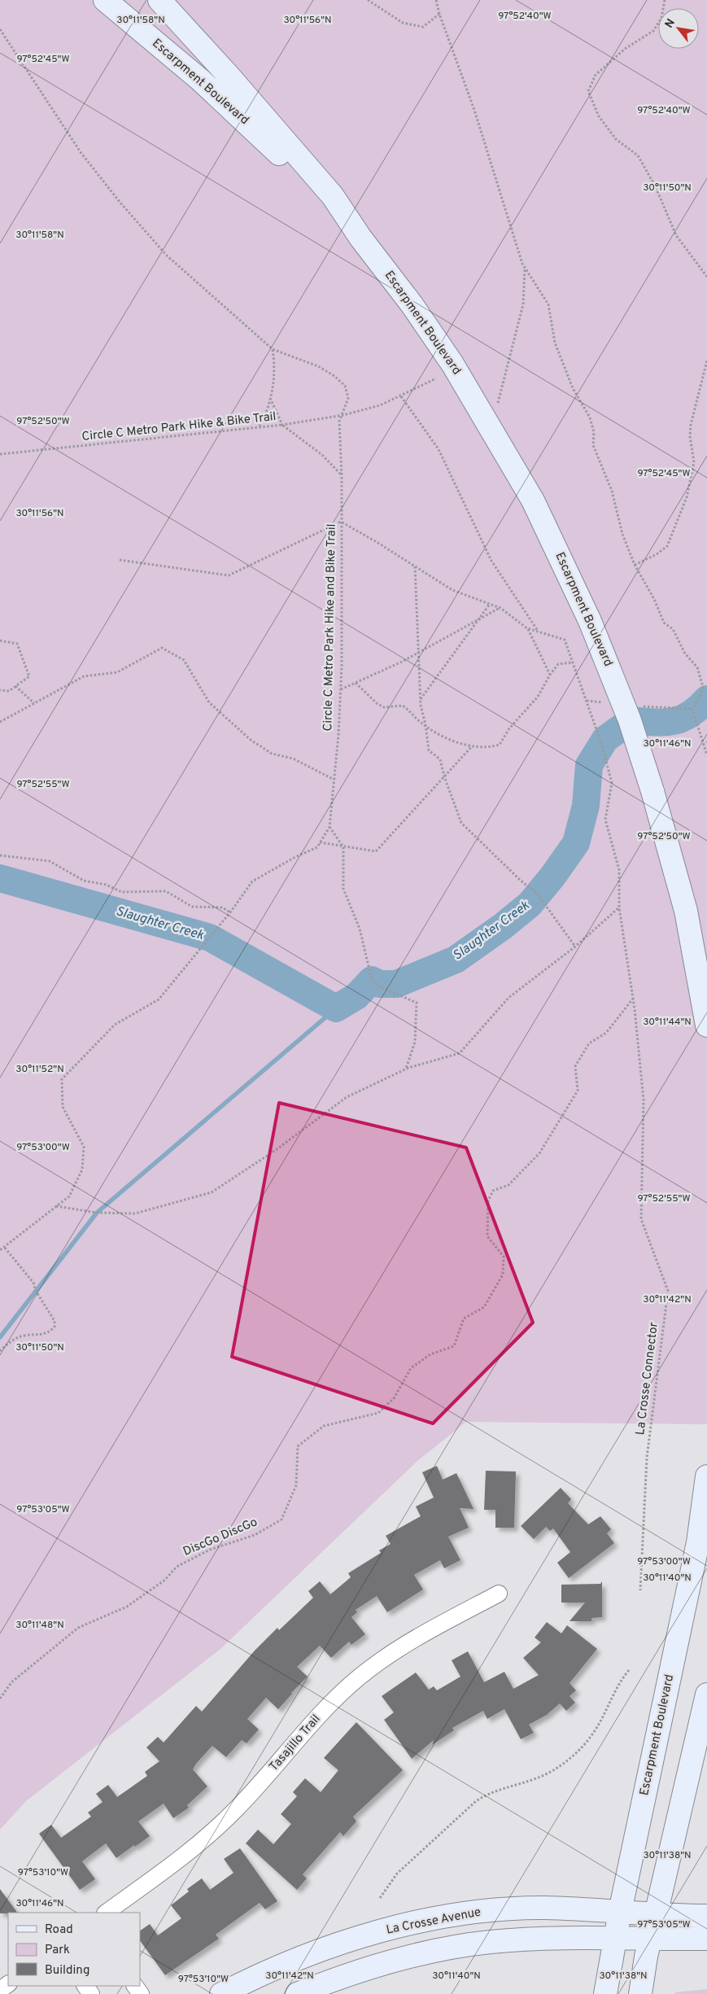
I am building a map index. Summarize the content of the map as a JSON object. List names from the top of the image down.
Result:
{
  "streets": {
    "main road": ["Escarpment Boulevard", "La Crosse Avenue"],
    "street": ["Tasajillo Trail"],
    "path": [
      "Circle C Metro Park Hike & Bike Trail",
      "Circle C Metro Park Hike and Bike Trail",
      "La Crosse Connector",
      "DiscGo DiscGo"
    ]
  },
  "crossings": [
    ["Escarpment Boulevard", "La Crosse Avenue"],
    ["Circle C Metro Park Hike & Bike Trail", "Circle C Metro Park Hike and Bike Trail"],
    ["La Crosse Connector", "DiscGo DiscGo"]
  ],
  "water": ["Slaughter Creek"],
  "legend": ["Road", "Park", "Building"],
  "north": "top left",
  "coordinates": [
    "97°52'40\"W",
    "30°11'58\"N",
    "30°11'56\"N",
    "97°52'45\"W",
    "30°11'50\"N",
    "97°52'50\"W",
    "30°11'46\"N",
    "97°52'55\"W",
    "30°11'44\"N",
    "30°11'52\"N",
    "97°53'00\"W",
    "30°11'42\"N",
    "97°53'05\"W",
    "30°11'40\"N",
    "30°11'48\"N",
    "30°11'38\"N",
    "97°53'10\"W"
  ]
}
